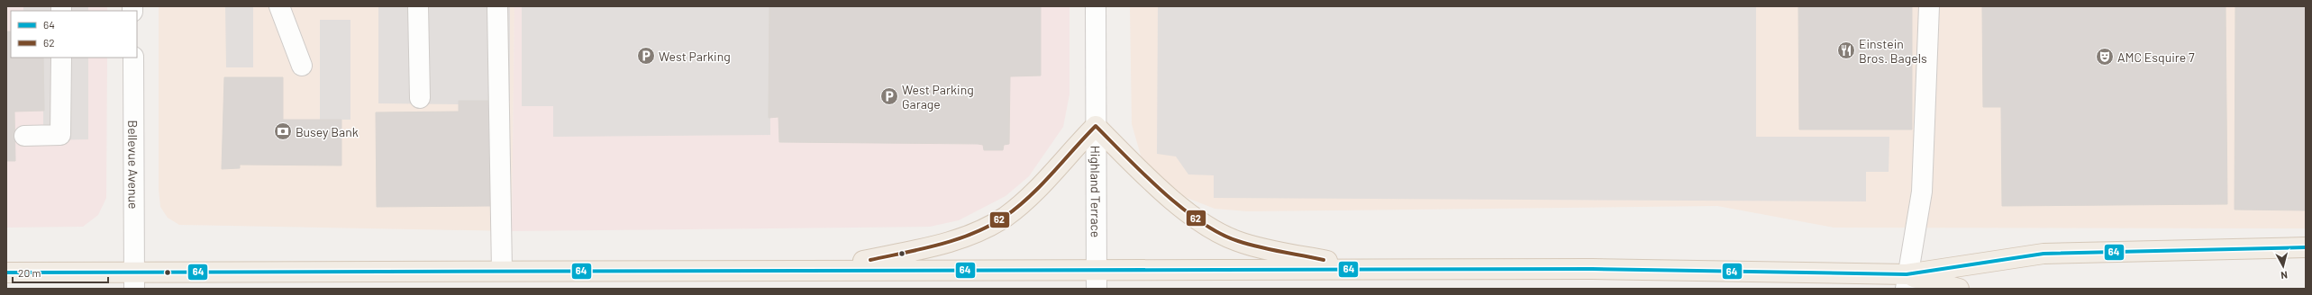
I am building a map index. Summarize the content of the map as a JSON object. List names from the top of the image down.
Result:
{
  "streets": {
    "street": ["Bellevue Avenue", "Highland Terrace"]
  },
  "places": {
    "restaurant": ["Einstein Bros. Bagels"],
    "parking": ["West Parking", "West Parking Garage"],
    "theatre": ["AMC Esquire 7"],
    "bank": ["Busey Bank"]
  },
  "lines": ["transit line 62", "transit line 64"],
  "legend": ["64", "62"],
  "scale_bar": "20 m",
  "north": "bottom"
}
